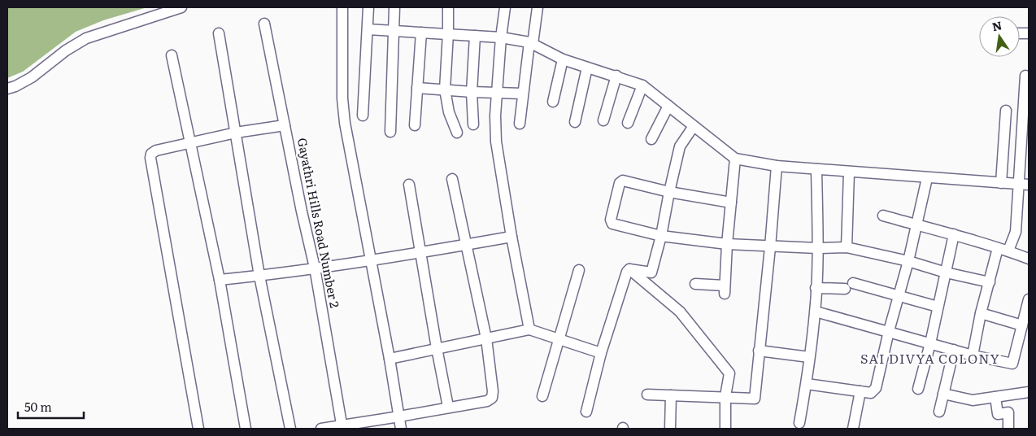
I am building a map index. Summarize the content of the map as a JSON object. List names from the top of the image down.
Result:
{
  "streets": {
    "street": ["Gayathri Hills Road Number 2"]
  },
  "districts": ["SAI DIVYA COLONY"],
  "scale_bar": "50 m",
  "north": "top"
}
